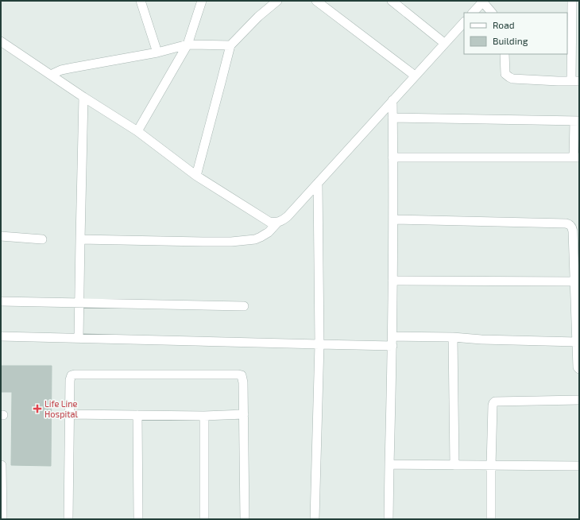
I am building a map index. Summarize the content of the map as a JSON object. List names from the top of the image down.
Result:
{
  "places": {
    "health": ["Life Line Hospital"]
  },
  "legend": ["Road", "Building"]
}
